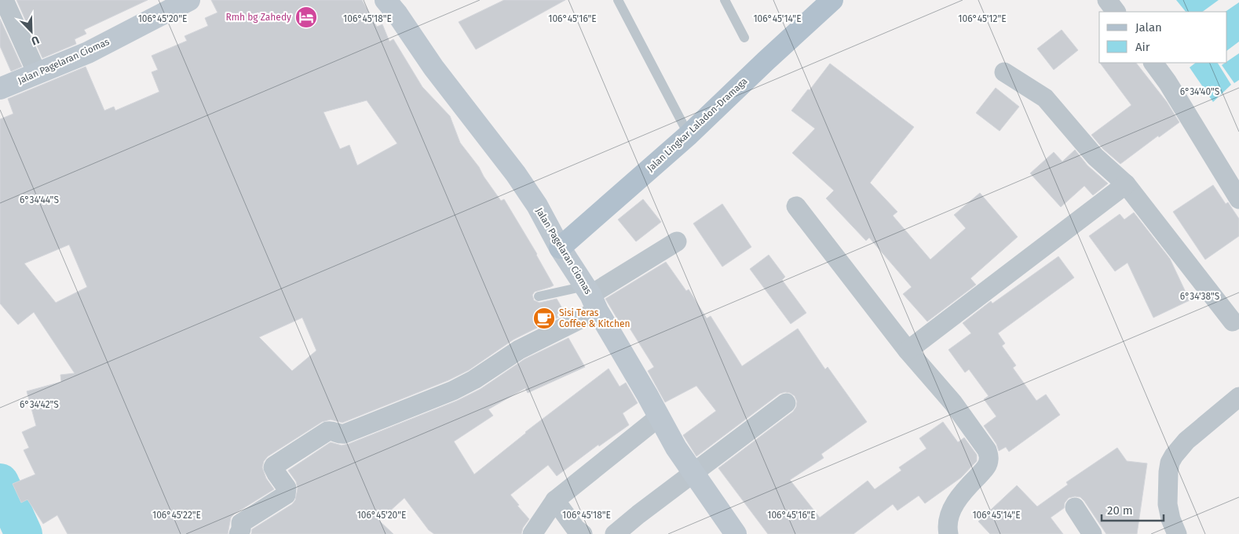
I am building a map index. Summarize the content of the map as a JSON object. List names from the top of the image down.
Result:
{
  "streets": {
    "main road": ["Jalan Pagelaran Ciomas", "Jalan Lingkar Laladon-Dramaga"]
  },
  "crossings": [
    ["Jalan Pagelaran Ciomas", "Jalan Lingkar Laladon-Dramaga"]
  ],
  "places": {
    "hotel": ["Rmh bg Zahedy"],
    "cafe": ["Sisi Teras Coffee & Kitchen"]
  },
  "legend": ["Jalan", "Air"],
  "scale_bar": "20 m",
  "north": "bottom right",
  "coordinates": [
    "106°45'20\"E",
    "106°45'18\"E",
    "106°45'16\"E",
    "106°45'14\"E",
    "106°45'12\"E",
    "6°34'40\"S",
    "6°34'44\"S",
    "6°34'38\"S",
    "6°34'42\"S",
    "106°45'22\"E"
  ]
}
